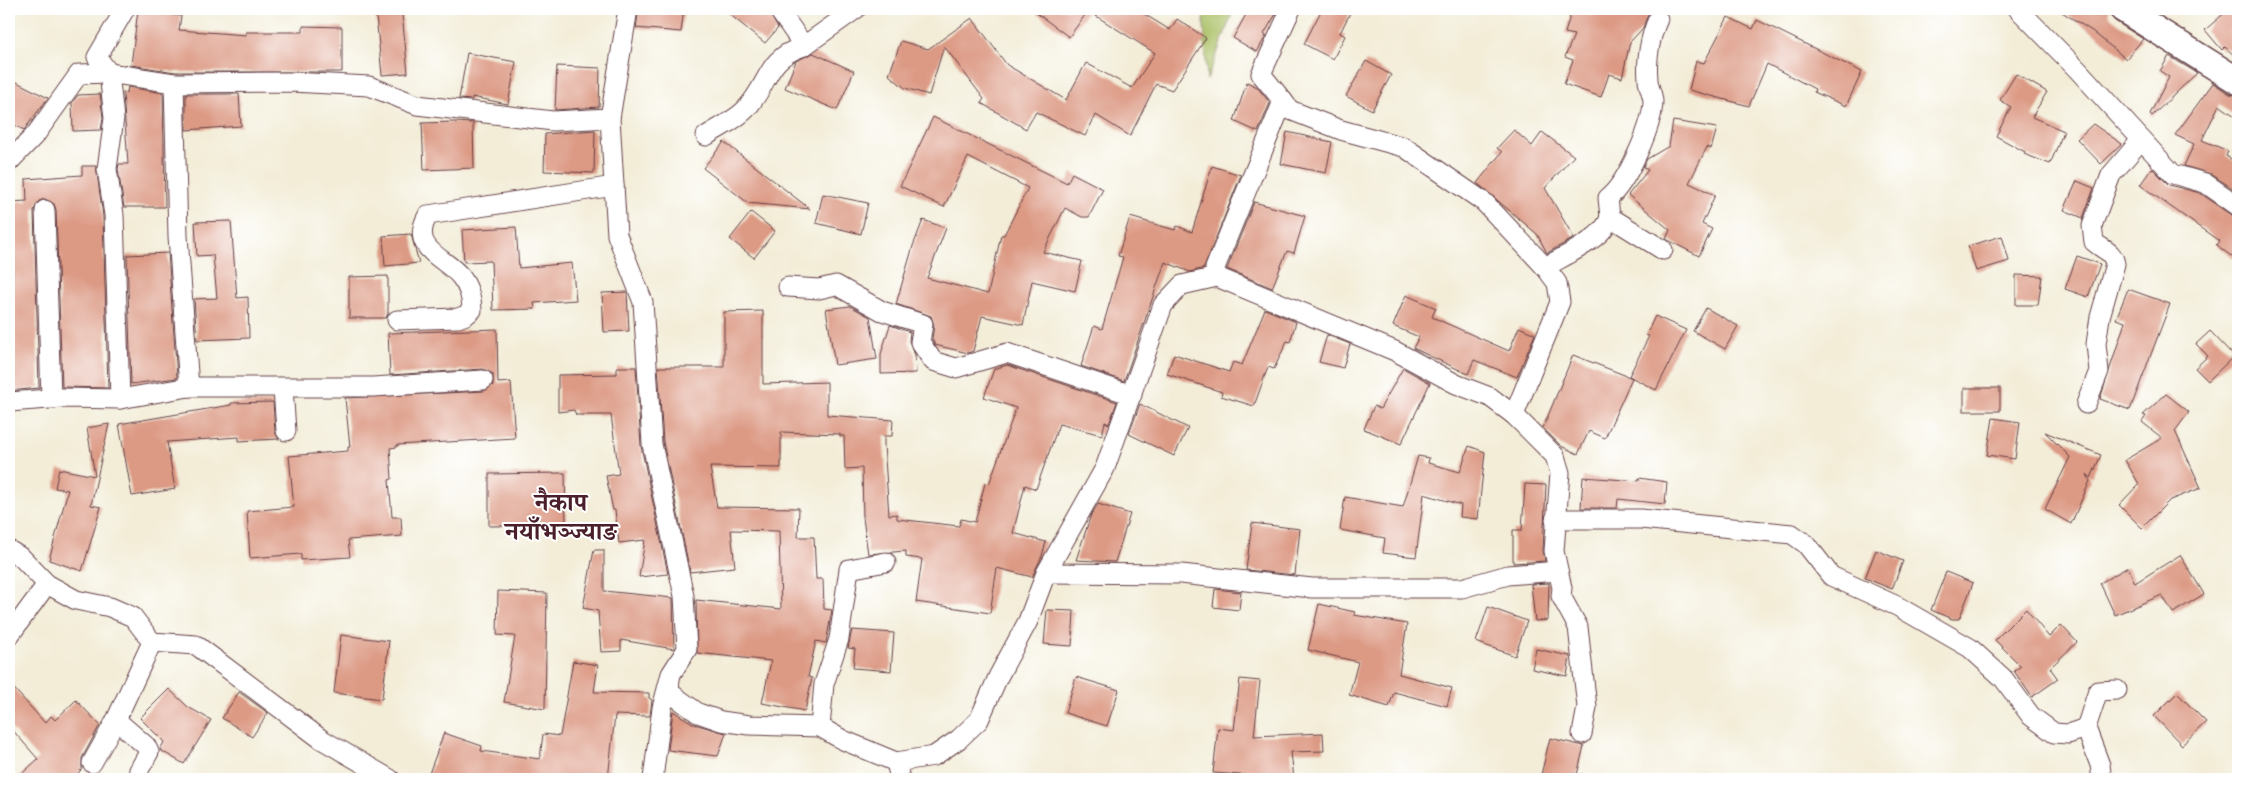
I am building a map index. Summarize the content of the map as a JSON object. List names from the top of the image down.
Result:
{
  "districts": ["नैकाप नयाँभञ्ज्याङ"]
}
